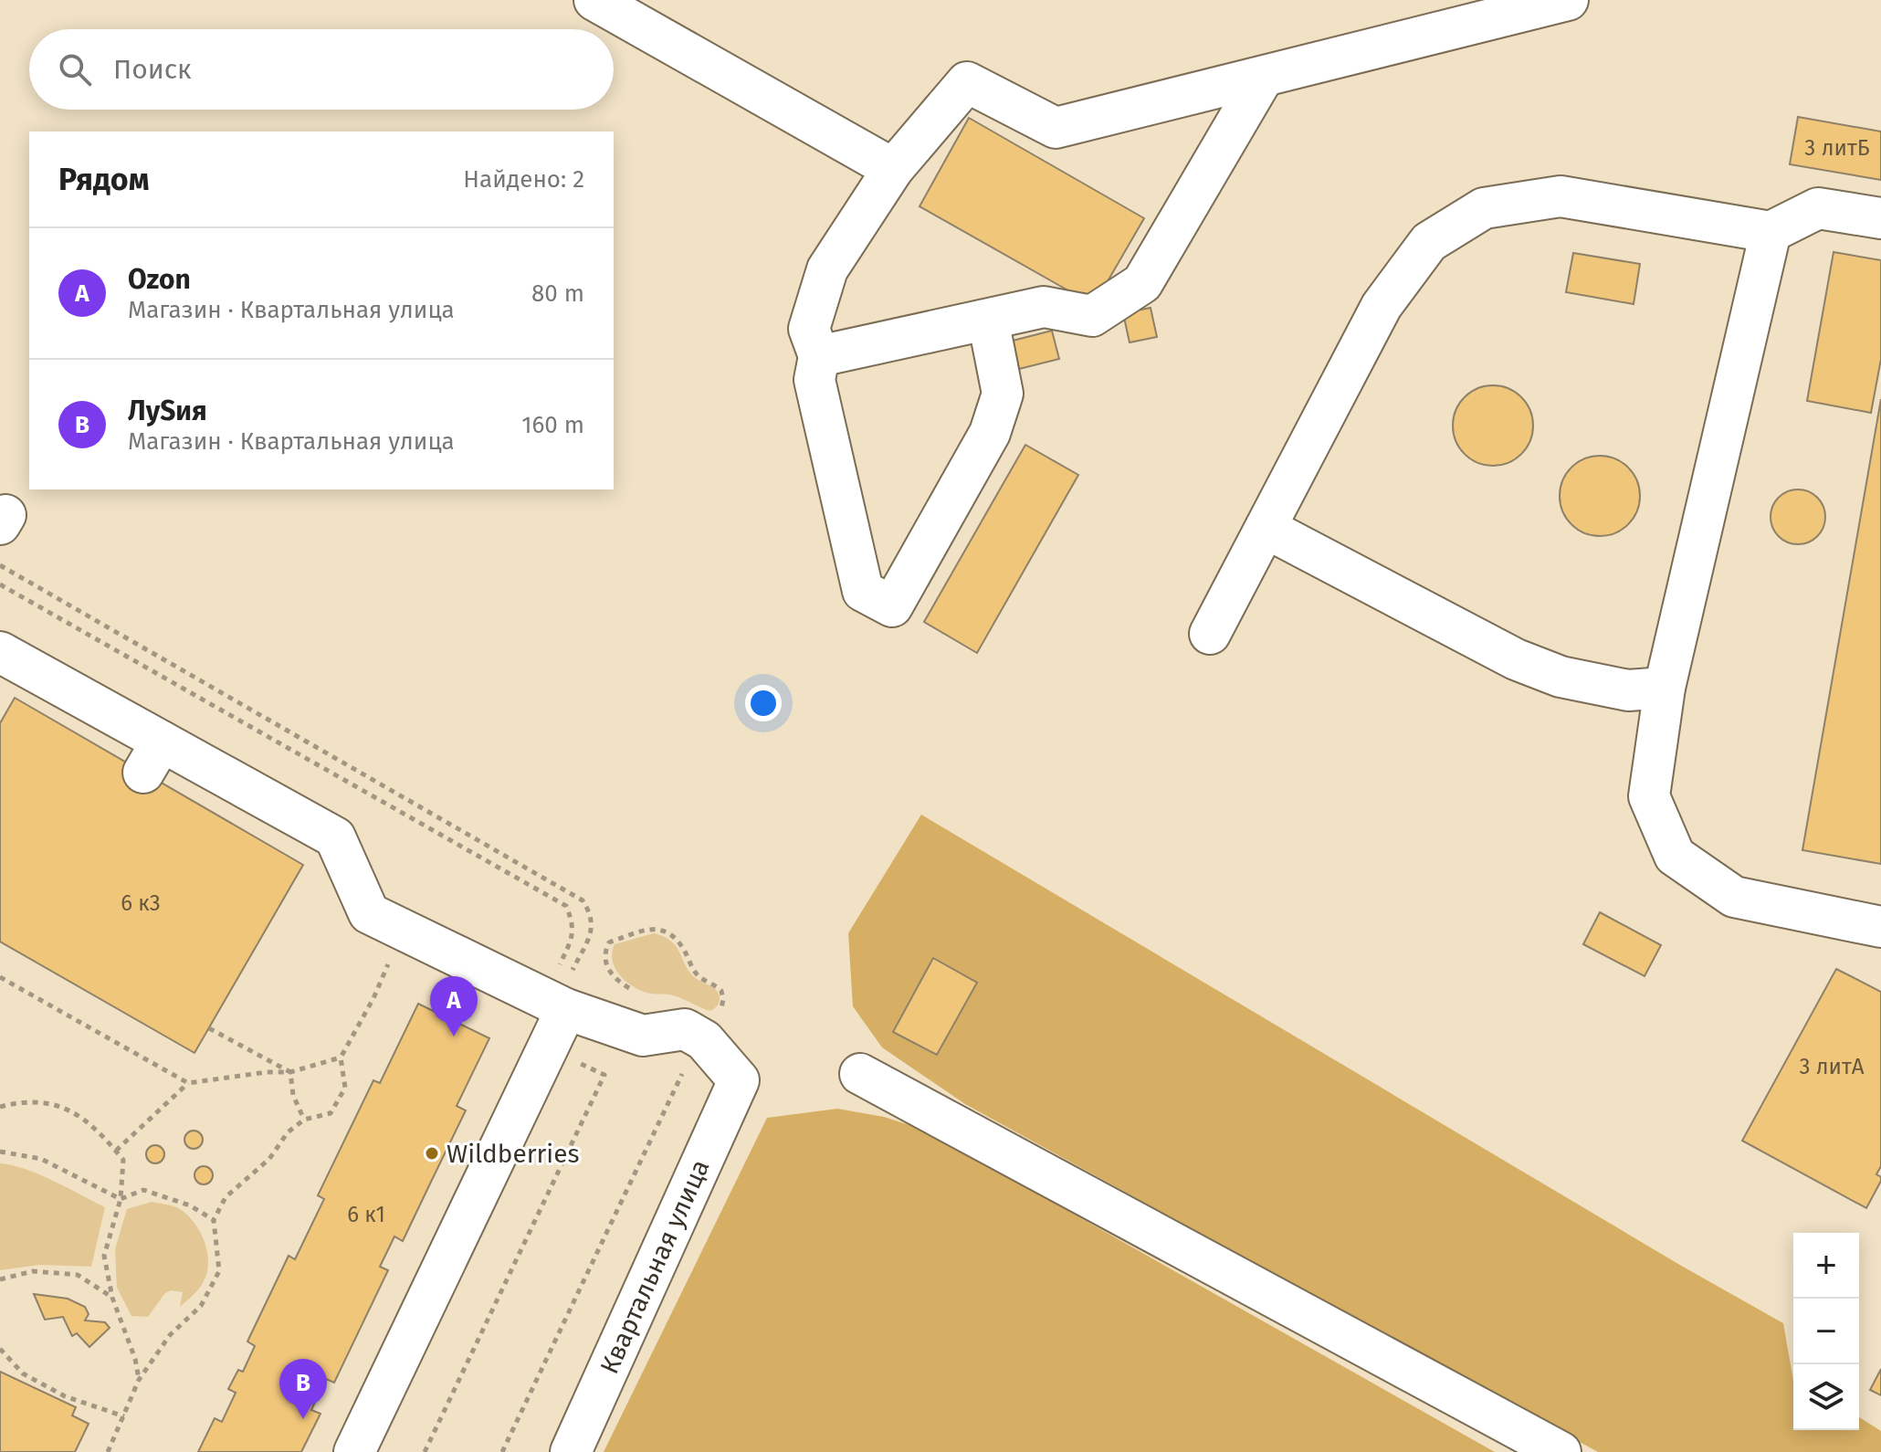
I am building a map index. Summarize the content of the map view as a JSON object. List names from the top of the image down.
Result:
{
  "streets": {
    "street": ["Квартальная улица"]
  },
  "places": ["Wildberries"],
  "house_numbers": [
    "3 литБ",
    "6 к3",
    "3 литА",
    "6 к1"
  ],
  "page": {
    "search": "Поиск",
    "heading": ["Рядом", "Найдено: 2"],
    "list": [
      {
        "mark": "A",
        "name": "Ozon",
        "note": "Магазин · Квартальная улица",
        "value": "80 m"
      },
      {
        "mark": "B",
        "name": "ЛуSия",
        "note": "Магазин · Квартальная улица",
        "value": "160 m"
      }
    ],
    "pins": ["A", "B"],
    "map_buttons": ["+", "−"]
  }
}
